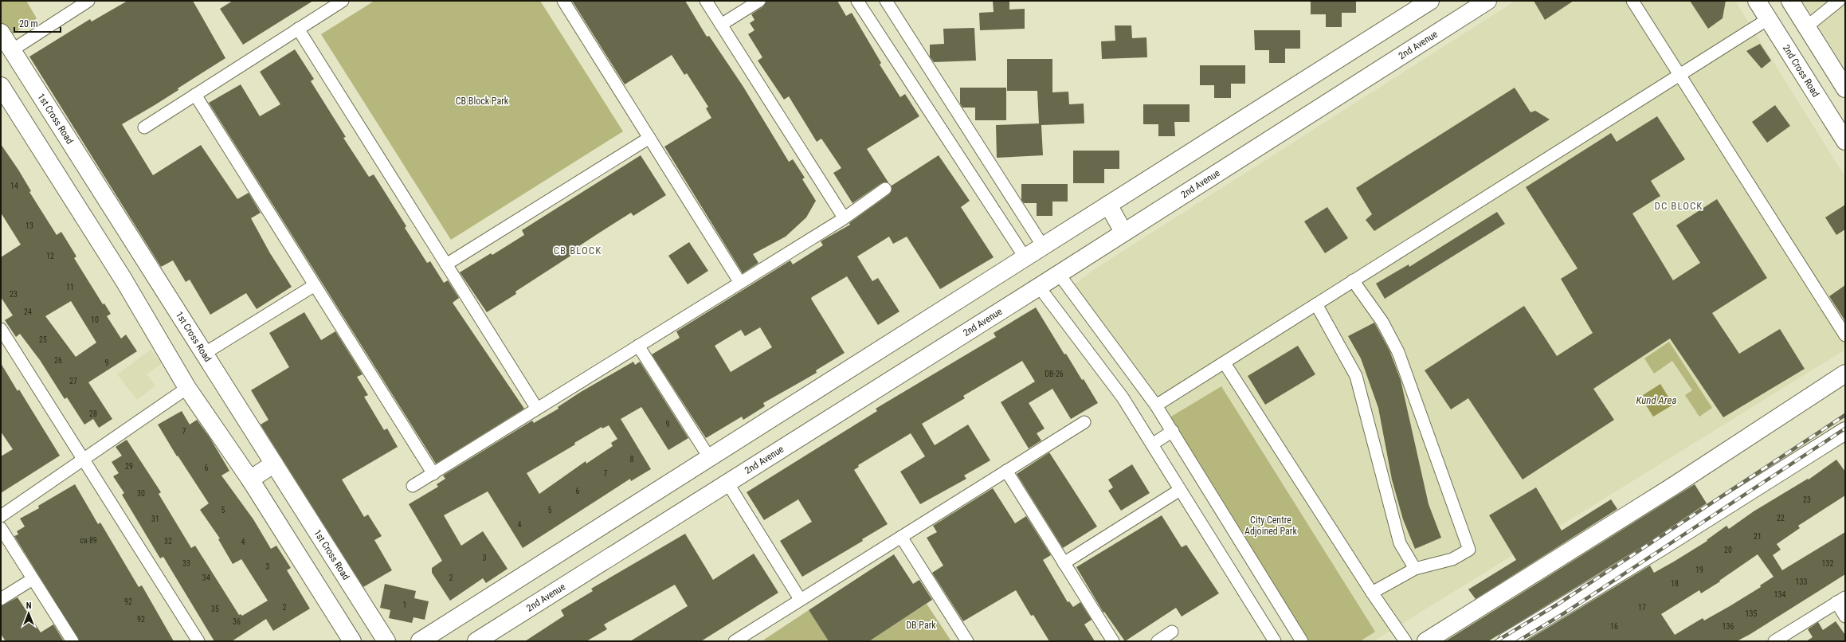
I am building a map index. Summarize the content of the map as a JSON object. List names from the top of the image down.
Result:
{
  "streets": {
    "street": ["2nd Avenue", "2nd Cross Road", "1st Cross Road"]
  },
  "districts": ["DC BLOCK", "CB BLOCK"],
  "water": ["Kund Area"],
  "parks": ["CB Block Park", "City Centre Adjoined Park", "DB Park"],
  "house_numbers": [
    "14",
    "13",
    "12",
    "11",
    "23",
    "24",
    "10",
    "25",
    "26",
    "9",
    "DB-26",
    "27",
    "28",
    "9",
    "7",
    "8",
    "29",
    "6",
    "7",
    "6",
    "30",
    "23",
    "5",
    "5",
    "22",
    "31",
    "4",
    "21",
    "ca 89",
    "32",
    "4",
    "20",
    "3",
    "33",
    "132",
    "3",
    "19",
    "34",
    "2",
    "133",
    "18",
    "134",
    "92",
    "1",
    "2",
    "17",
    "35",
    "135",
    "92",
    "36",
    "16",
    "136"
  ],
  "scale_bar": "20 m",
  "north": "top"
}
